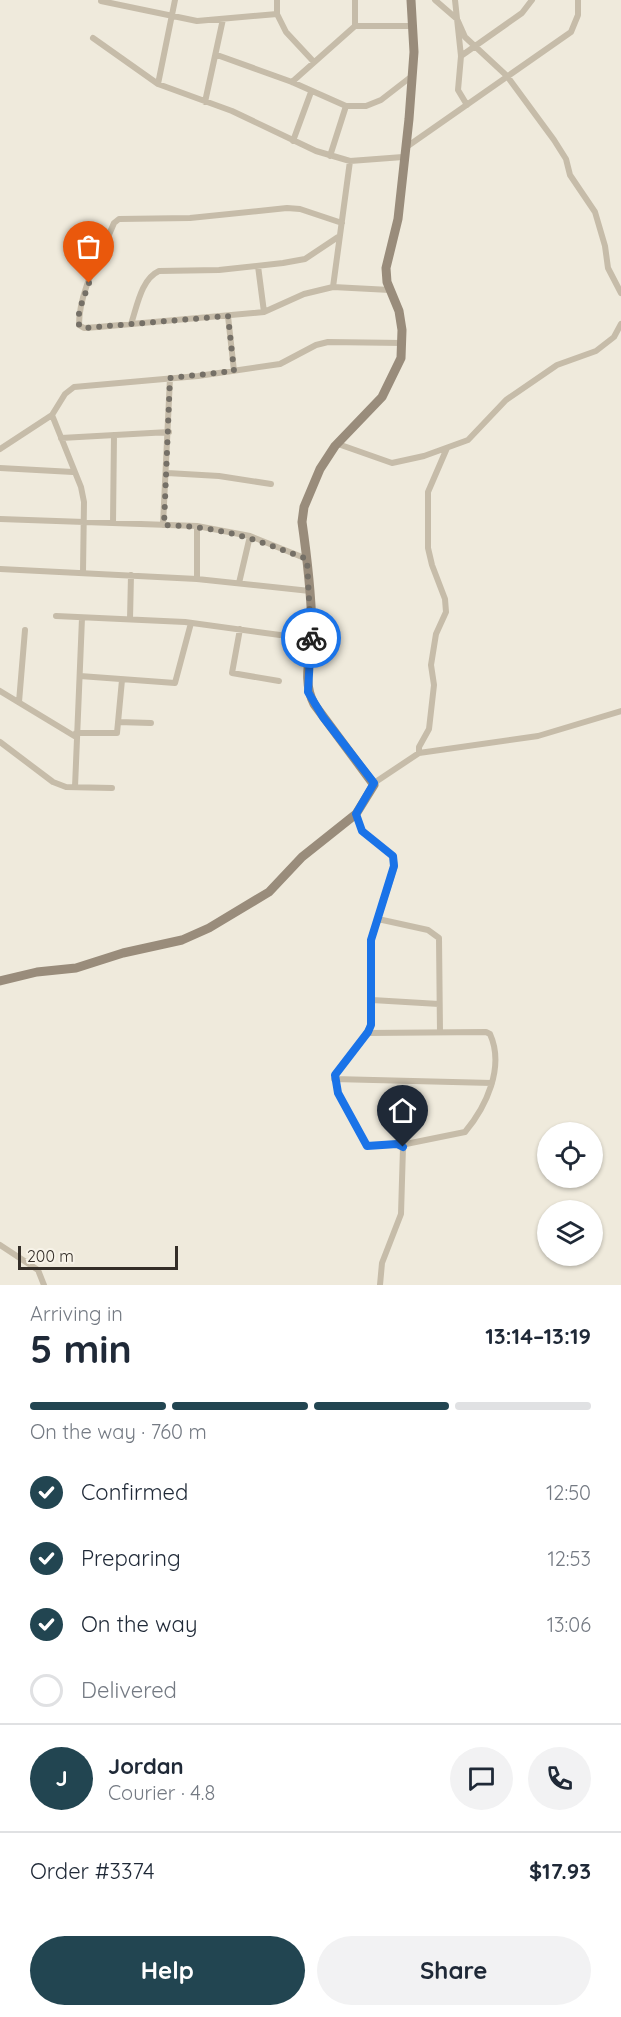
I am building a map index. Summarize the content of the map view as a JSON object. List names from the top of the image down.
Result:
{
  "scale_bar": "200 m",
  "page": {
    "scale": "200 m",
    "heading": ["5 min", "Arriving in", "13:14–13:19"],
    "panel": [
      "Jordan",
      "Courier · 4.8",
      "Order #3374",
      "$17.93"
    ],
    "bar": "On the way · 760 m",
    "list": [
      ["Confirmed", "12:50"],
      ["Preparing", "12:53"],
      ["On the way", "13:06"],
      "Delivered"
    ],
    "round": "J",
    "buttons": ["Help", "Share"]
  }
}
